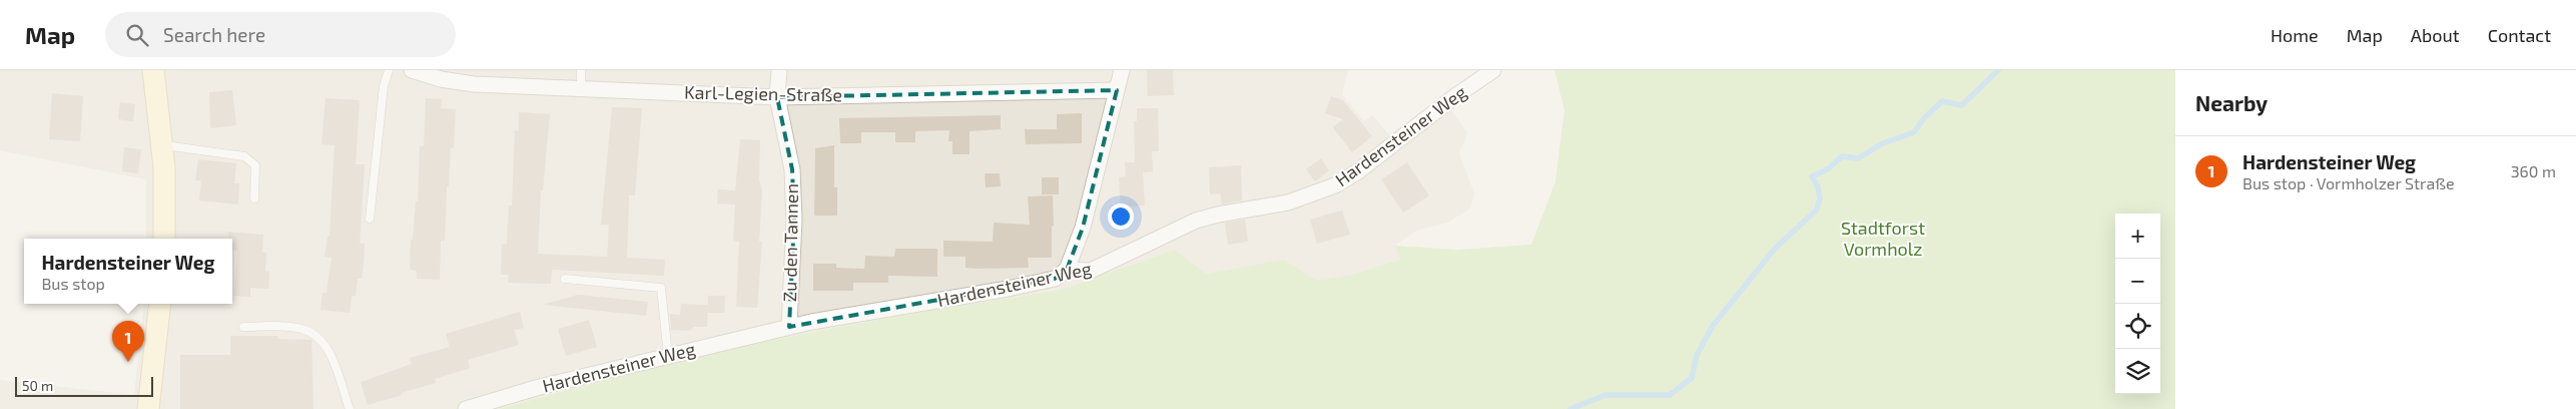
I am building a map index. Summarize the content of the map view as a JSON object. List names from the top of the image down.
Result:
{
  "streets": {
    "street": ["Karl-Legien-Straße", "Hardensteiner Weg", "Zu den Tannen"]
  },
  "crossings": [
    ["Karl-Legien-Straße", "Zu den Tannen"],
    ["Hardensteiner Weg", "Zu den Tannen"]
  ],
  "parks": ["Stadtforst Vormholz"],
  "scale_bar": "50 m",
  "page": {
    "header": "Map",
    "search": "Search here",
    "nav": [
      "Home",
      "Map",
      "About",
      "Contact"
    ],
    "heading": "Nearby",
    "list": [
      {
        "mark": "1",
        "name": "Hardensteiner Weg",
        "note": "Bus stop · Vormholzer Straße",
        "value": "360 m"
      }
    ],
    "map_buttons": ["+", "−"],
    "popup": ["Hardensteiner Weg", "Bus stop"],
    "pins": "1",
    "scale": "50 m"
  }
}
